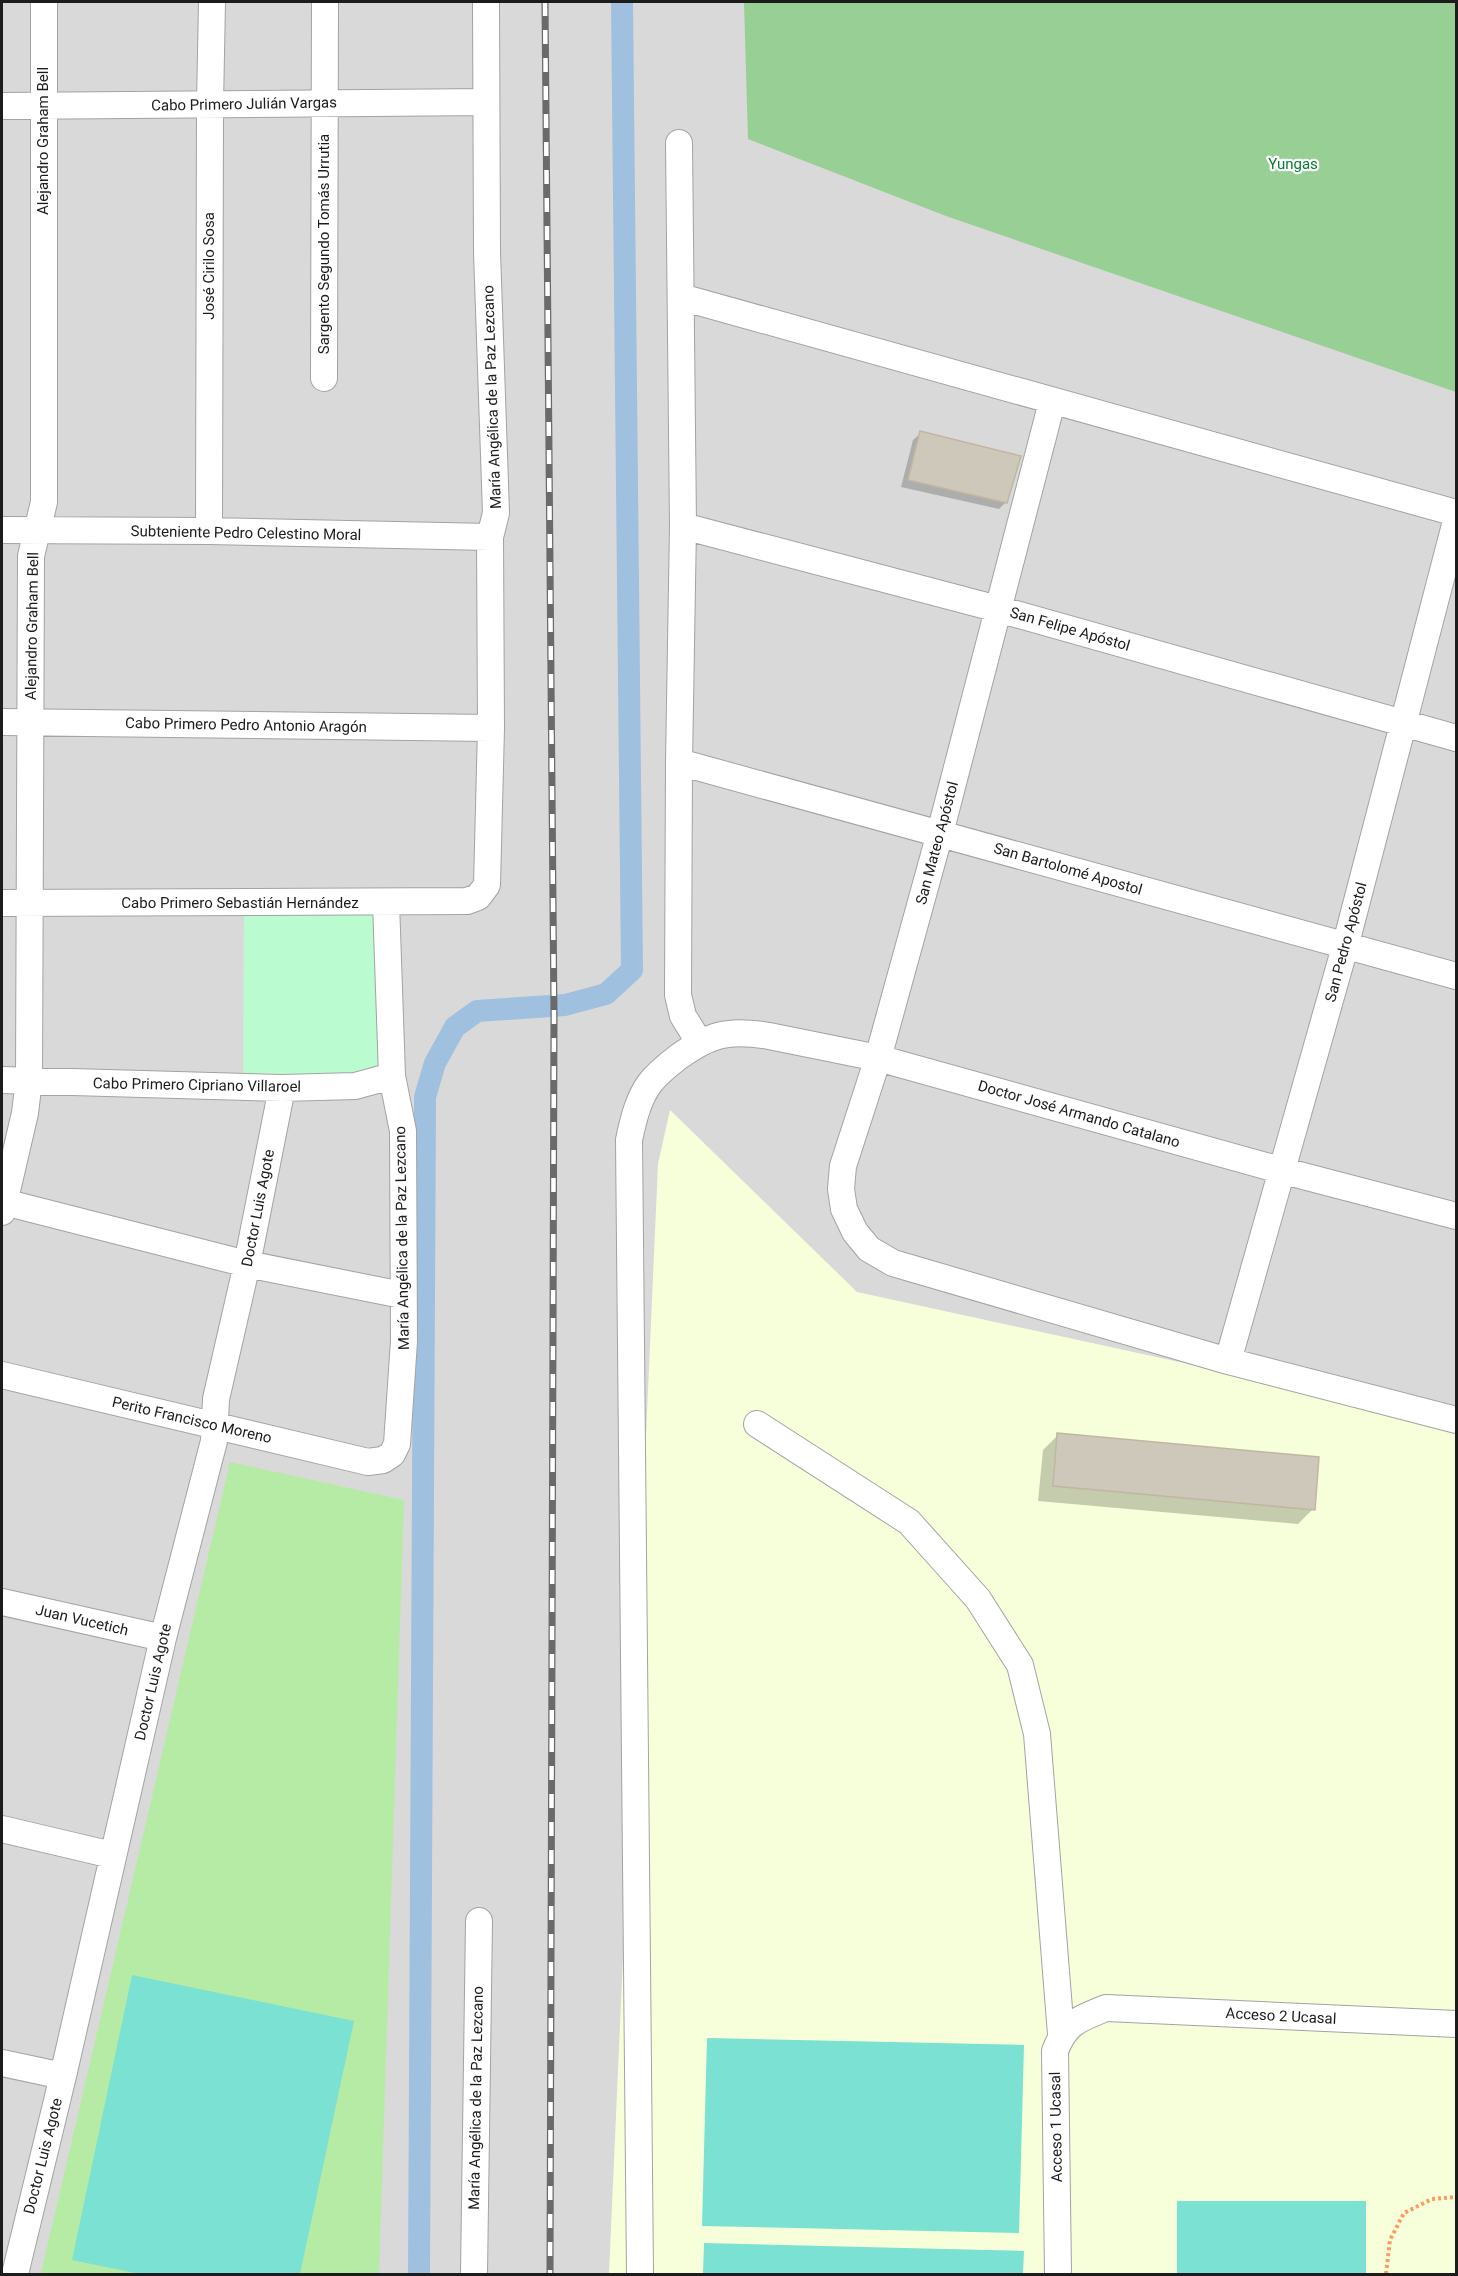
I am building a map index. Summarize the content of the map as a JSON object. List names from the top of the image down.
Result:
{
  "streets": {
    "street": [
      "Cabo Primero Julián Vargas",
      "Alejandro Graham Bell",
      "Sargento Segundo Tomás Urrutia",
      "José Cirilo Sosa",
      "María Angélica de la Paz Lezcano",
      "Subteniente Pedro Celestino Moral",
      "San Felipe Apóstol",
      "Cabo Primero Pedro Antonio Aragón",
      "San Mateo Apóstol",
      "San Bartolomé Apostol",
      "Cabo Primero Sebastián Hernández",
      "San Pedro Apóstol",
      "Cabo Primero Cipriano Villaroel",
      "Doctor José Armando Catalano",
      "Doctor Luis Agote",
      "Perito Francisco Moreno",
      "Juan Vucetich",
      "Acceso 2 Ucasal",
      "Acceso 1 Ucasal"
    ]
  },
  "crossings": [
    ["Cabo Primero Julián Vargas", "Alejandro Graham Bell"],
    ["Cabo Primero Julián Vargas", "Sargento Segundo Tomás Urrutia"],
    ["Cabo Primero Julián Vargas", "José Cirilo Sosa"],
    ["Cabo Primero Julián Vargas", "María Angélica de la Paz Lezcano"],
    ["Alejandro Graham Bell", "Subteniente Pedro Celestino Moral"],
    ["Alejandro Graham Bell", "Cabo Primero Pedro Antonio Aragón"],
    ["Alejandro Graham Bell", "Cabo Primero Sebastián Hernández"],
    ["Alejandro Graham Bell", "Cabo Primero Cipriano Villaroel"],
    ["José Cirilo Sosa", "Subteniente Pedro Celestino Moral"],
    ["María Angélica de la Paz Lezcano", "Subteniente Pedro Celestino Moral"],
    ["María Angélica de la Paz Lezcano", "Cabo Primero Pedro Antonio Aragón"],
    ["María Angélica de la Paz Lezcano", "Cabo Primero Sebastián Hernández"],
    ["María Angélica de la Paz Lezcano", "Cabo Primero Cipriano Villaroel"],
    ["María Angélica de la Paz Lezcano", "Perito Francisco Moreno"],
    ["San Felipe Apóstol", "San Mateo Apóstol"],
    ["San Felipe Apóstol", "San Pedro Apóstol"],
    ["San Mateo Apóstol", "San Bartolomé Apostol"],
    ["San Mateo Apóstol", "San Pedro Apóstol"],
    ["San Mateo Apóstol", "Doctor José Armando Catalano"],
    ["San Bartolomé Apostol", "San Pedro Apóstol"],
    ["San Pedro Apóstol", "Doctor José Armando Catalano"],
    ["Cabo Primero Cipriano Villaroel", "Doctor Luis Agote"],
    ["Doctor Luis Agote", "Perito Francisco Moreno"],
    ["Doctor Luis Agote", "Juan Vucetich"],
    ["Acceso 2 Ucasal", "Acceso 1 Ucasal"]
  ],
  "parks": ["Yungas"]
}
